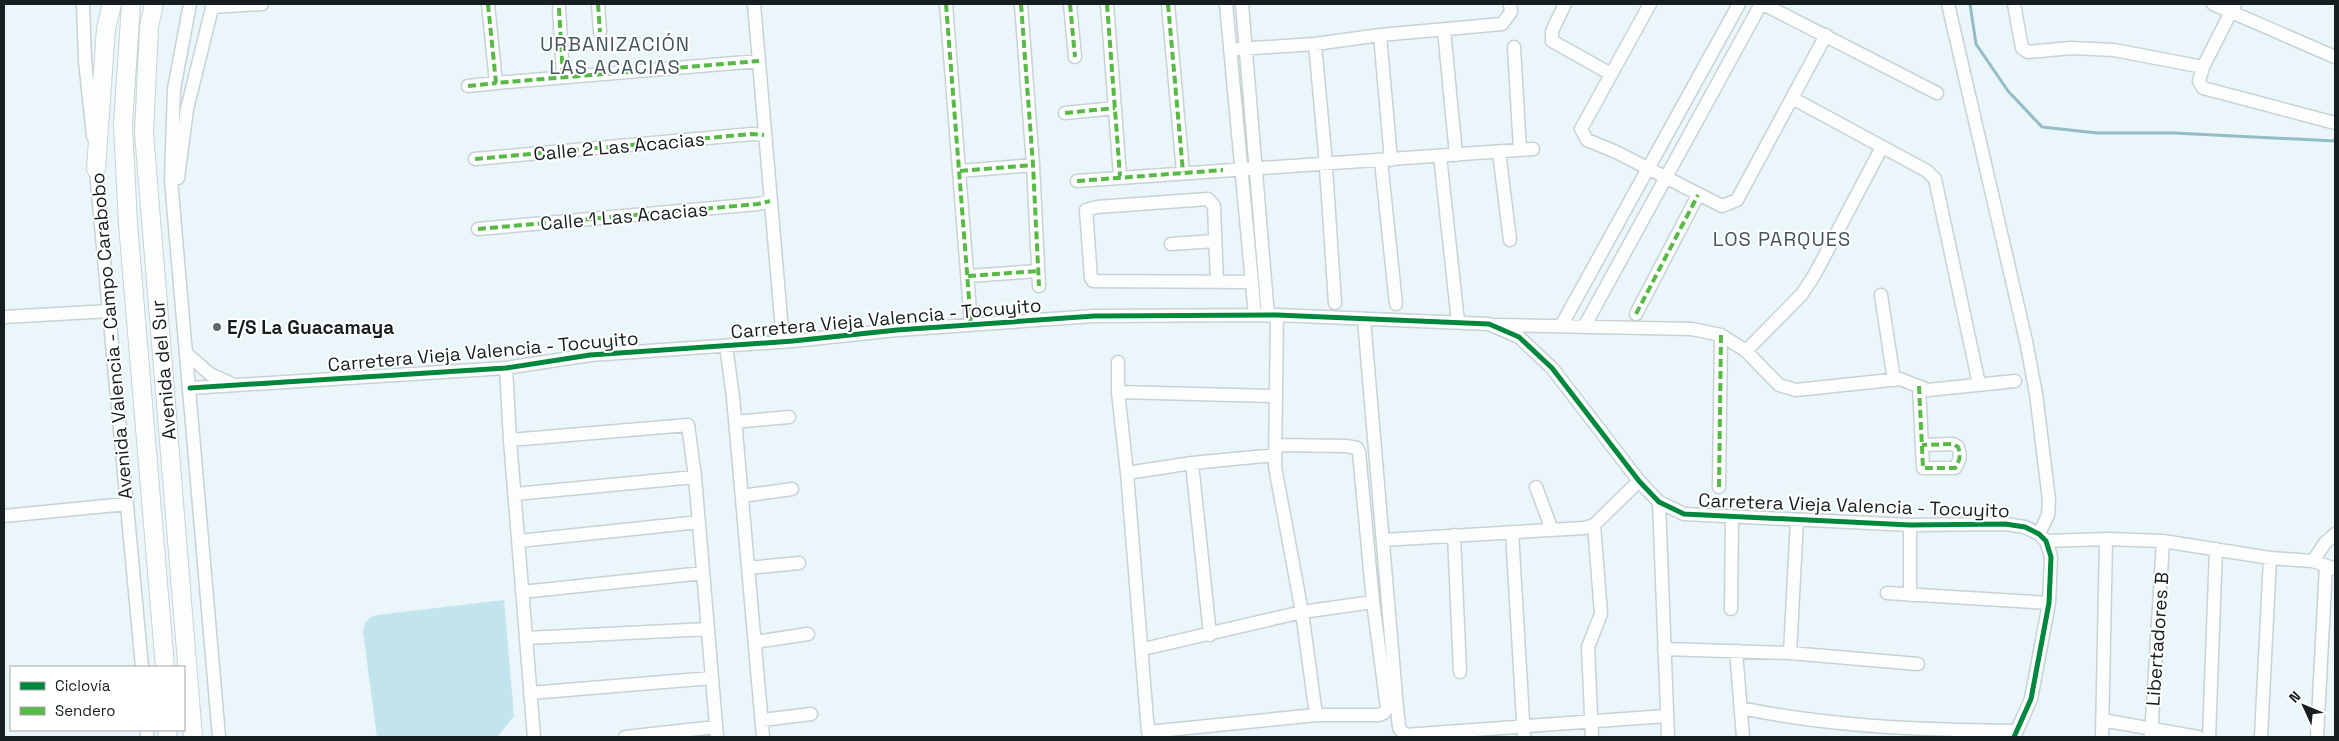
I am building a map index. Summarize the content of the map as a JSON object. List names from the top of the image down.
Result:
{
  "streets": {
    "highway": ["Avenida del Sur"],
    "street": [
      "Calle 2 Las Acacias",
      "Calle 1 Las Acacias",
      "Carretera Vieja Valencia - Tocuyito",
      "Avenida Valencia - Campo Carabobo",
      "Libertadores B"
    ]
  },
  "districts": ["URBANIZACIÓN LAS ACACIAS", "LOS PARQUES"],
  "places": ["E/S La Guacamaya"],
  "legend": ["Ciclovía", "Sendero"],
  "north": "top left"
}
